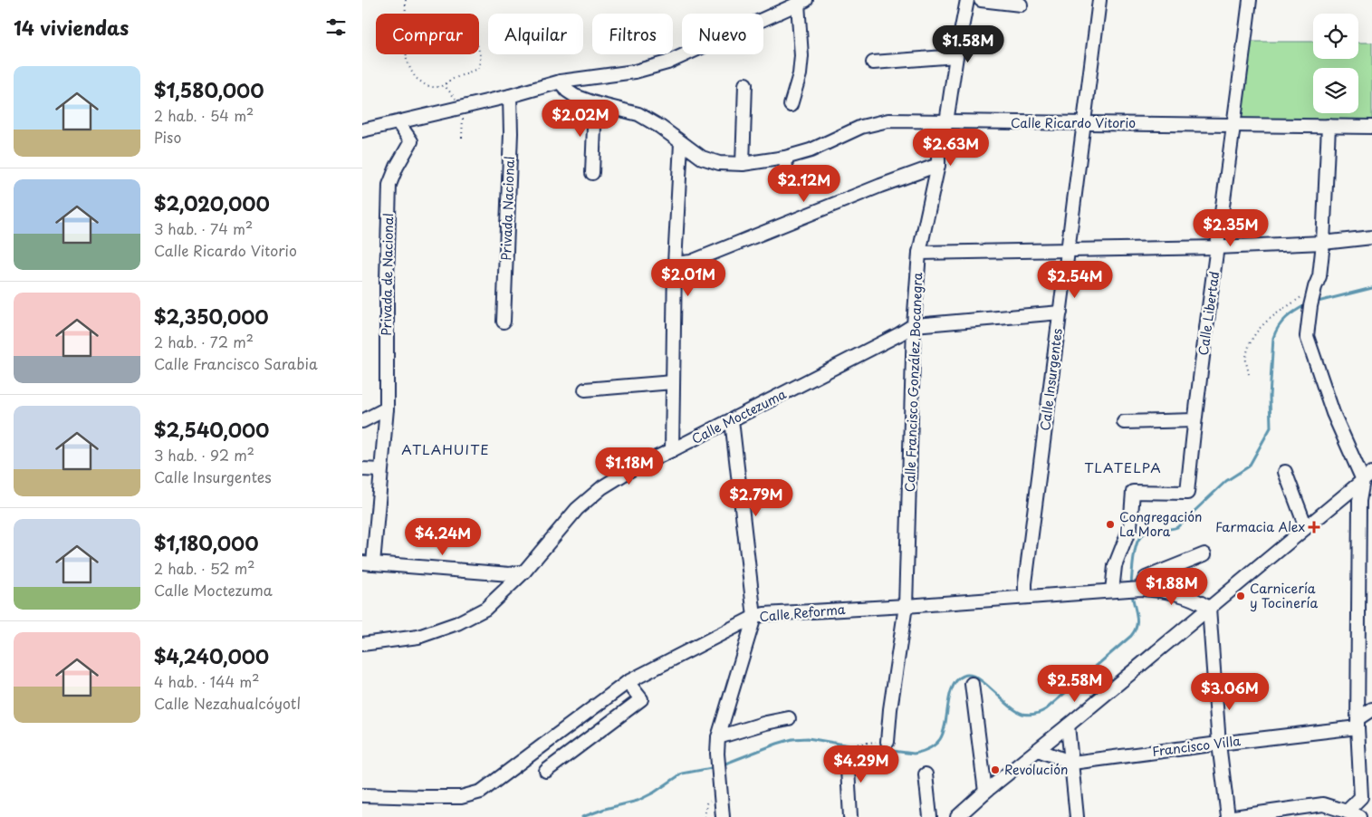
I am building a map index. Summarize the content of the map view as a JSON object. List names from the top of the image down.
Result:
{
  "streets": {
    "street": [
      "Calle Ricardo Vitorio",
      "Privada Nacional",
      "Privada de Nacional",
      "Calle Libertad",
      "Calle Insurgentes",
      "Calle Francisco González Bocanegra",
      "Calle Moctezuma",
      "Calle Reforma",
      "Francisco Villa"
    ]
  },
  "crossings": [
    ["Calle Ricardo Vitorio", "Calle Libertad"],
    ["Calle Ricardo Vitorio", "Calle Insurgentes"],
    ["Calle Ricardo Vitorio", "Calle Francisco González Bocanegra"],
    ["Calle Libertad", "Calle Reforma"],
    ["Calle Insurgentes", "Calle Moctezuma"],
    ["Calle Insurgentes", "Calle Reforma"],
    ["Calle Francisco González Bocanegra", "Calle Moctezuma"],
    ["Calle Francisco González Bocanegra", "Calle Reforma"]
  ],
  "districts": ["ATLAHUITE", "TLATELPA"],
  "places": {
    "other": ["Congregación La Mora", "Carnicería y Tocinería", "Revolución"],
    "health": ["Farmacia Alex"]
  },
  "page": {
    "heading": "14 viviendas",
    "chip": [
      "Comprar",
      "Alquilar",
      "Filtros",
      "Nuevo"
    ],
    "price": [
      "$1.58M",
      "$2.02M",
      "$2.63M",
      "$2.12M",
      "$2.35M",
      "$2.01M",
      "$2.54M",
      "$1.18M",
      "$2.79M",
      "$4.24M",
      "$1.88M",
      "$2.58M",
      "$3.06M",
      "$4.29M"
    ],
    "list": [
      {
        "name": "$1,580,000",
        "note": "2 hab. · 54 m² · Piso"
      },
      {
        "name": "$2,020,000",
        "note": "3 hab. · 74 m² · Calle Ricardo Vitorio"
      },
      {
        "name": "$2,350,000",
        "note": "2 hab. · 72 m² · Calle Francisco Sarabia"
      },
      {
        "name": "$2,540,000",
        "note": "3 hab. · 92 m² · Calle Insurgentes"
      },
      {
        "name": "$1,180,000",
        "note": "2 hab. · 52 m² · Calle Moctezuma"
      },
      {
        "name": "$4,240,000",
        "note": "4 hab. · 144 m² · Calle Nezahualcóyotl"
      }
    ]
  }
}
